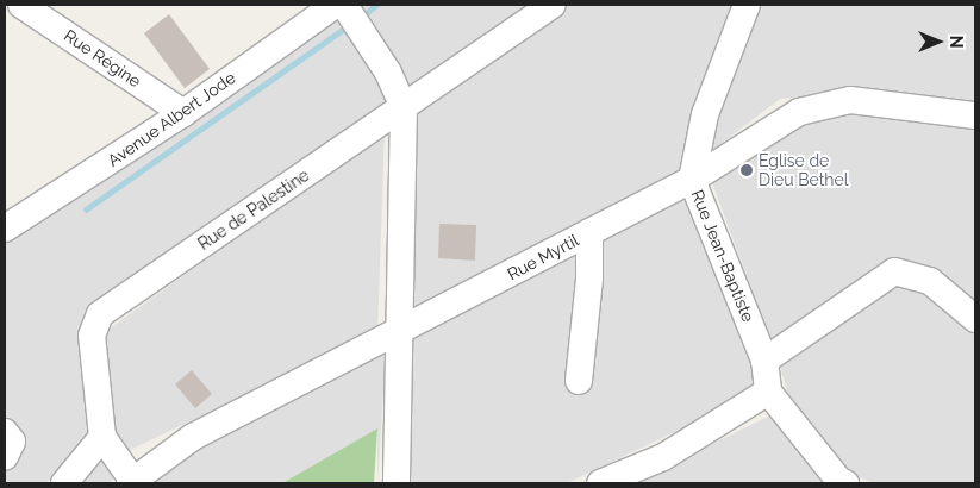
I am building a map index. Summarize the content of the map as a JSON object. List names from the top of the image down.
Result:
{
  "streets": {
    "street": [
      "Rue Régine",
      "Avenue Albert Jode",
      "Rue de Palestine",
      "Rue Jean-Baptiste",
      "Rue Myrtil"
    ]
  },
  "crossings": [
    ["Rue Régine", "Avenue Albert Jode"],
    ["Rue de Palestine", "Rue Myrtil"],
    ["Rue Jean-Baptiste", "Rue Myrtil"]
  ],
  "places": ["Eglise de Dieu Bethel"],
  "north": "right"
}
